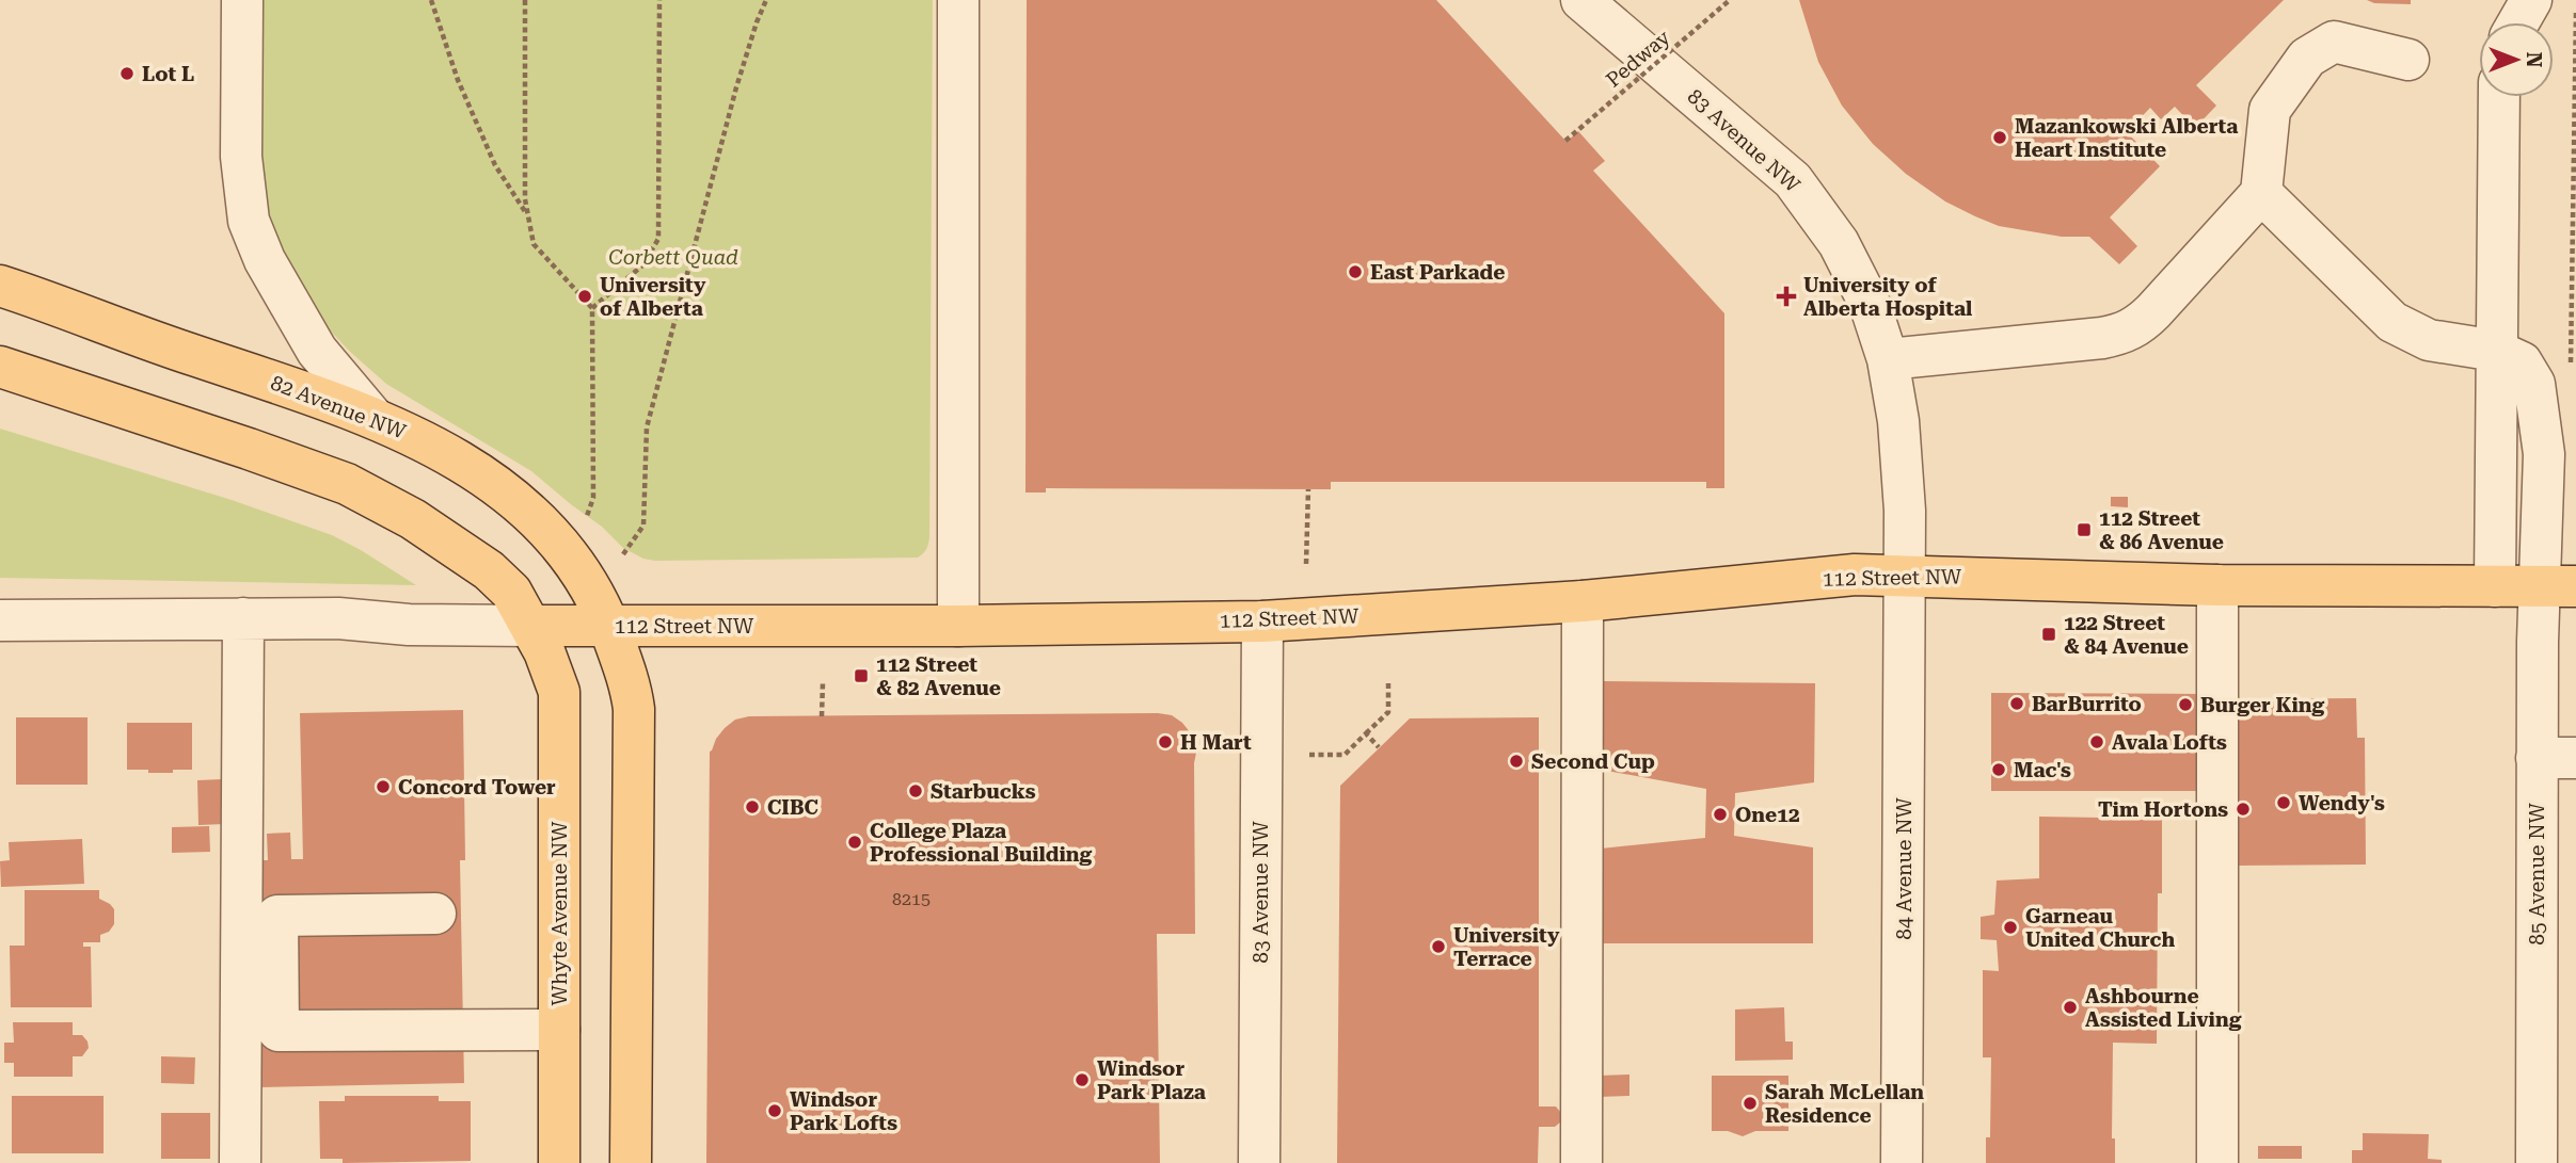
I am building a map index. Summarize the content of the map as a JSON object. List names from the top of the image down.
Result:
{
  "streets": {
    "main road": ["82 Avenue NW", "112 Street NW", "Whyte Avenue NW"],
    "street": ["83 Avenue NW", "84 Avenue NW", "85 Avenue NW"],
    "path": ["Pedway"]
  },
  "crossings": [
    ["83 Avenue NW", "112 Street NW"],
    ["83 Avenue NW", "84 Avenue NW"],
    ["82 Avenue NW", "112 Street NW"],
    ["112 Street NW", "84 Avenue NW"],
    ["112 Street NW", "85 Avenue NW"],
    ["112 Street NW", "Whyte Avenue NW"]
  ],
  "parks": ["Corbett Quad"],
  "places": {
    "other": [
      "Lot L",
      "Mazankowski Alberta Heart Institute",
      "East Parkade",
      "University of Alberta",
      "BarBurrito",
      "Burger King",
      "H Mart",
      "Avala Lofts",
      "Second Cup",
      "Mac's",
      "Concord Tower",
      "Starbucks",
      "Wendy's",
      "CIBC",
      "Tim Hortons",
      "One12",
      "College Plaza Professional Building",
      "Garneau United Church",
      "University Terrace",
      "Ashbourne Assisted Living",
      "Windsor Park Plaza",
      "Sarah McLellan Residence",
      "Windsor Park Lofts"
    ],
    "health": ["University of Alberta Hospital"],
    "transit": ["112 Street & 86 Avenue", "122 Street & 84 Avenue", "112 Street & 82 Avenue"]
  },
  "house_numbers": ["8215"],
  "north": "right"
}
